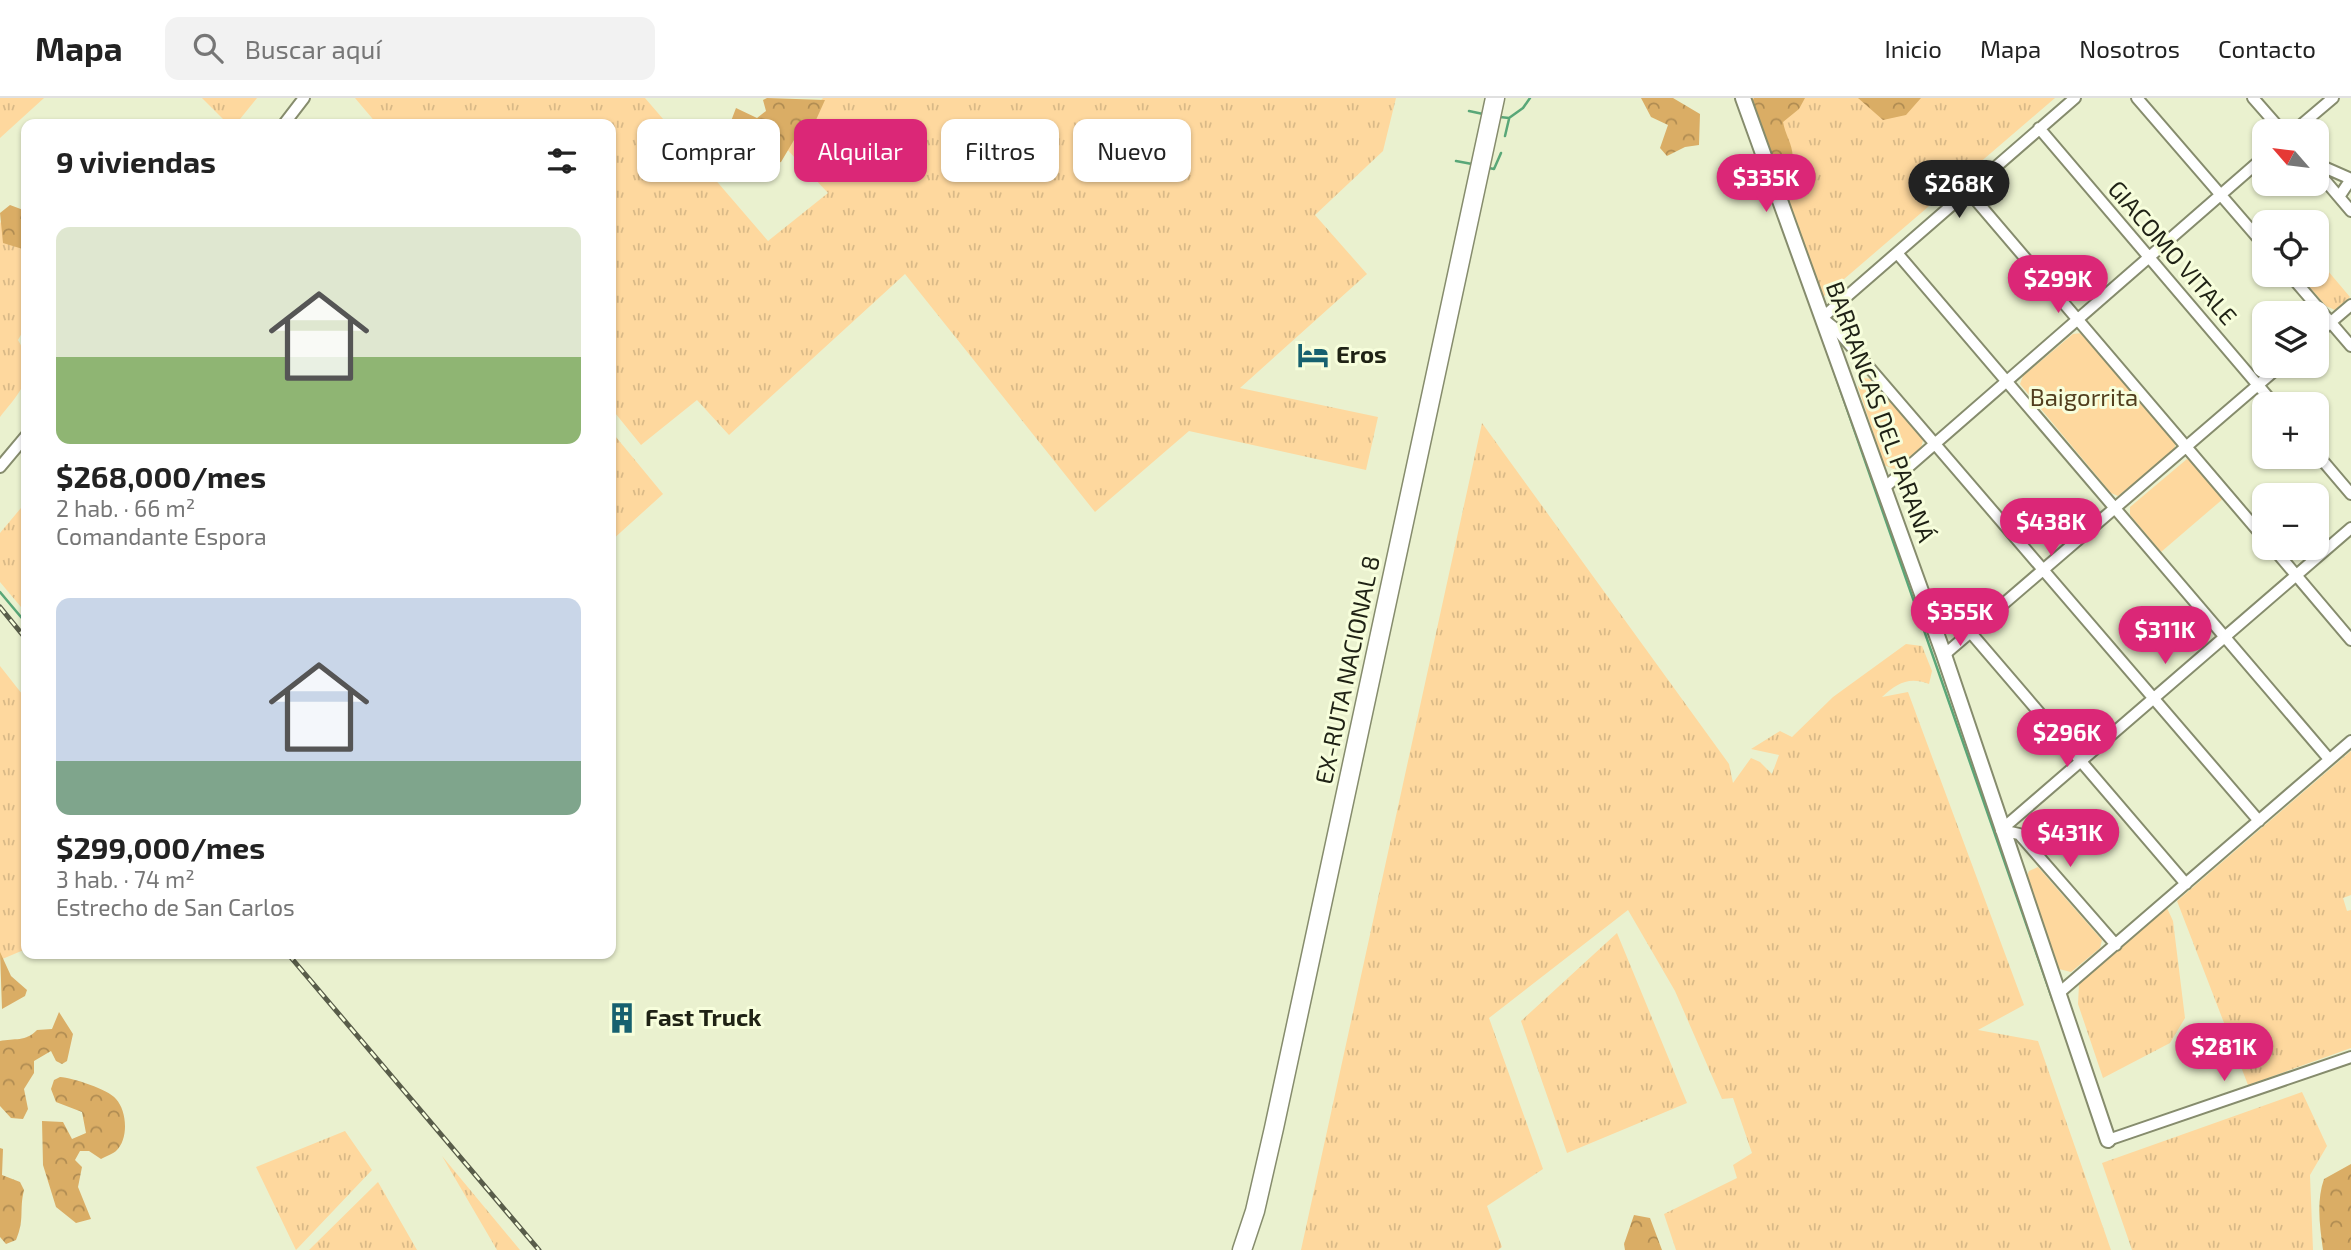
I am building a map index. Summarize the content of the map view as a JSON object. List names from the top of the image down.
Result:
{
  "streets": {
    "main road": ["EX-RUTA NACIONAL 8"],
    "street": ["GIACOMO VITALE", "BARRANCAS DEL PARANÁ"]
  },
  "parks": ["Baigorrita"],
  "places": {
    "hotel": ["Eros"],
    "building": ["Fast Truck"]
  },
  "north": "top left",
  "page": {
    "header": "Mapa",
    "search": "Buscar aquí",
    "nav": [
      "Inicio",
      "Mapa",
      "Nosotros",
      "Contacto"
    ],
    "map_buttons": ["+", "−"],
    "chip": [
      "Comprar",
      "Alquilar",
      "Filtros",
      "Nuevo"
    ],
    "heading": "9 viviendas",
    "price": [
      "$335K",
      "$268K",
      "$299K",
      "$438K",
      "$355K",
      "$311K",
      "$296K",
      "$431K",
      "$281K"
    ],
    "list": [
      {
        "name": "$268,000/mes",
        "note": "2 hab. · 66 m² · Comandante Espora"
      },
      {
        "name": "$299,000/mes",
        "note": "3 hab. · 74 m² · Estrecho de San Carlos"
      }
    ]
  }
}
